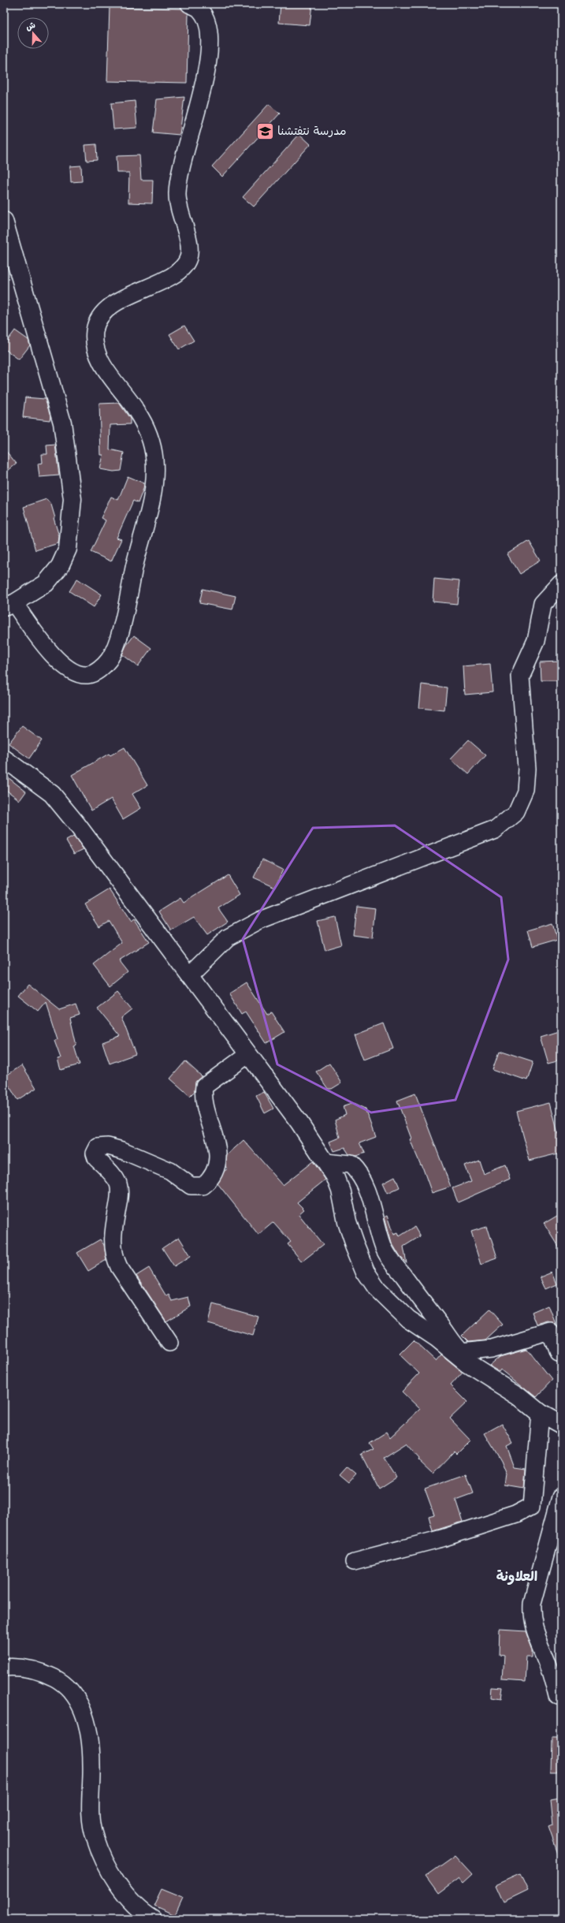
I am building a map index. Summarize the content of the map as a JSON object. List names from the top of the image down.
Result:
{
  "districts": ["العلاونة"],
  "places": {
    "school or university": ["مدرسة نتفتشنا"]
  },
  "north": "top"
}
